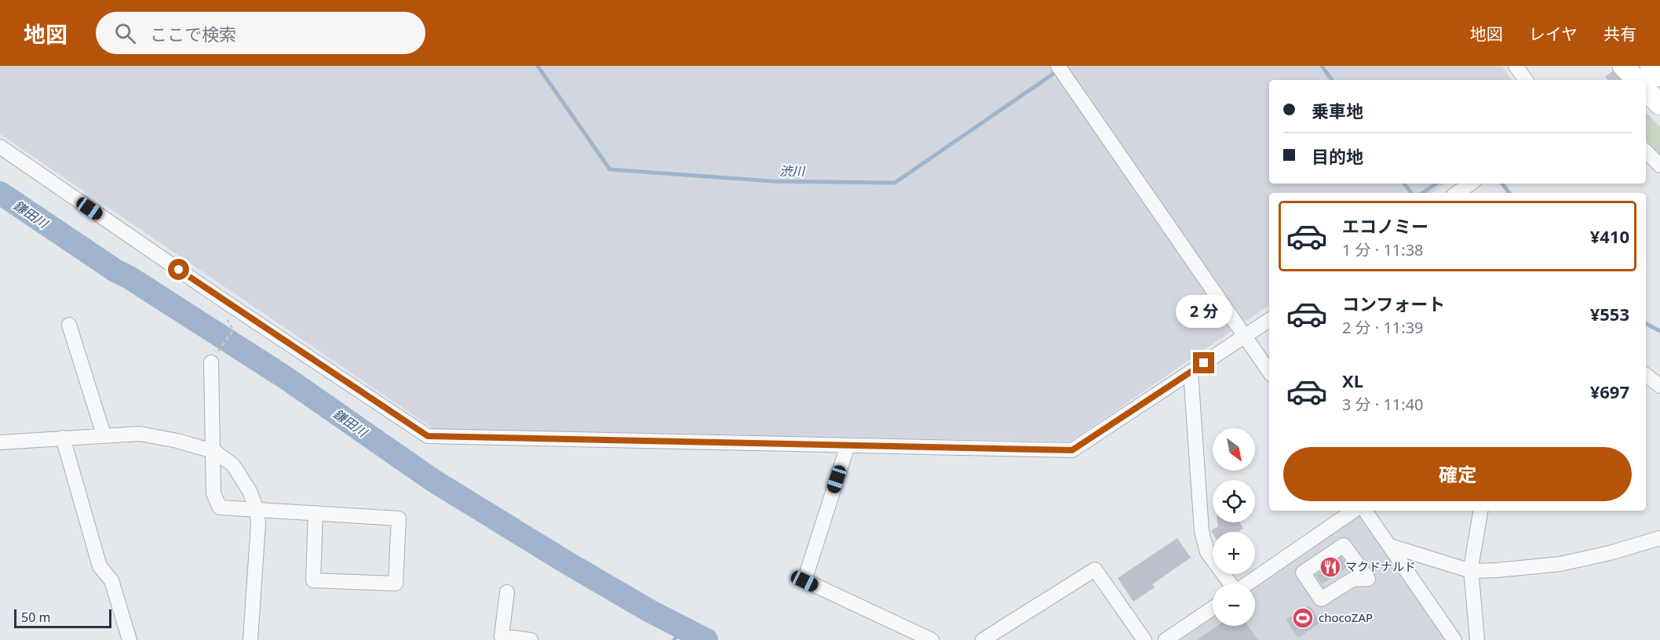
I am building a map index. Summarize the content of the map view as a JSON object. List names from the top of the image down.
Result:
{
  "water": ["渋川", "鎌田川"],
  "places": {
    "restaurant": ["マクドナルド"],
    "sports": ["chocoZAP"]
  },
  "scale_bar": "50 m",
  "north": "bottom right",
  "page": {
    "header": "地図",
    "search": "ここで検索",
    "nav": ["地図", "レイヤ", "共有"],
    "banner": ["乗車地", "目的地"],
    "list": [
      {
        "name": "エコノミー",
        "note": "1 分 · 11:38",
        "value": "¥410"
      },
      {
        "name": "コンフォート",
        "note": "2 分 · 11:39",
        "value": "¥553"
      },
      {
        "name": "XL",
        "note": "3 分 · 11:40",
        "value": "¥697"
      }
    ],
    "bubble": "2 分",
    "map_buttons": ["+", "−"],
    "buttons": "確定",
    "scale": "50 m"
  }
}
